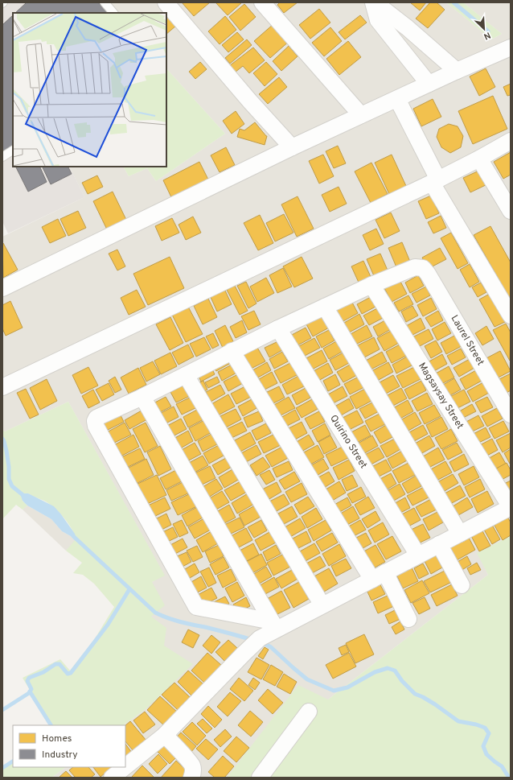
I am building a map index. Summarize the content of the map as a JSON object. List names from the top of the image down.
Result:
{
  "streets": {
    "street": ["Laurel Street", "Magsaysay Street", "Quirino Street"]
  },
  "crossings": [
    ["Laurel Street", "Magsaysay Street"]
  ],
  "legend": ["Homes", "Industry"],
  "north": "bottom right"
}
